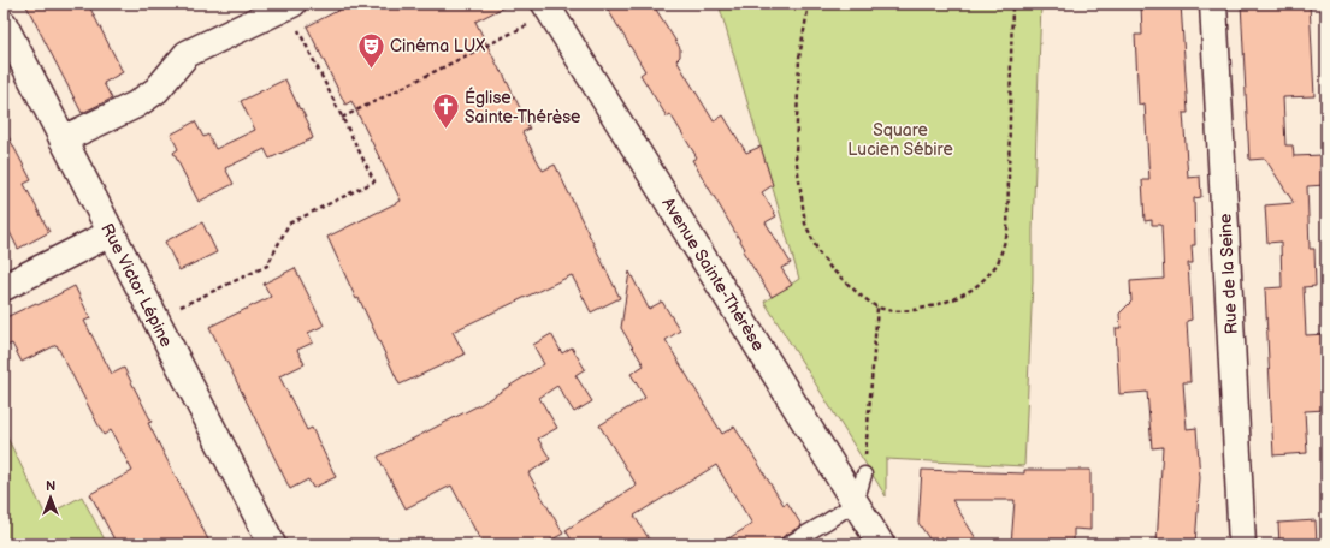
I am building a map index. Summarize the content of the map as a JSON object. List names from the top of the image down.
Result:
{
  "streets": {
    "street": ["Avenue Sainte-Thérèse", "Rue de la Seine", "Rue Victor Lépine"]
  },
  "parks": ["Square Lucien Sébire"],
  "places": {
    "theatre": ["Cinéma LUX"],
    "church": ["Église Sainte-Thérèse"]
  },
  "north": "top"
}
